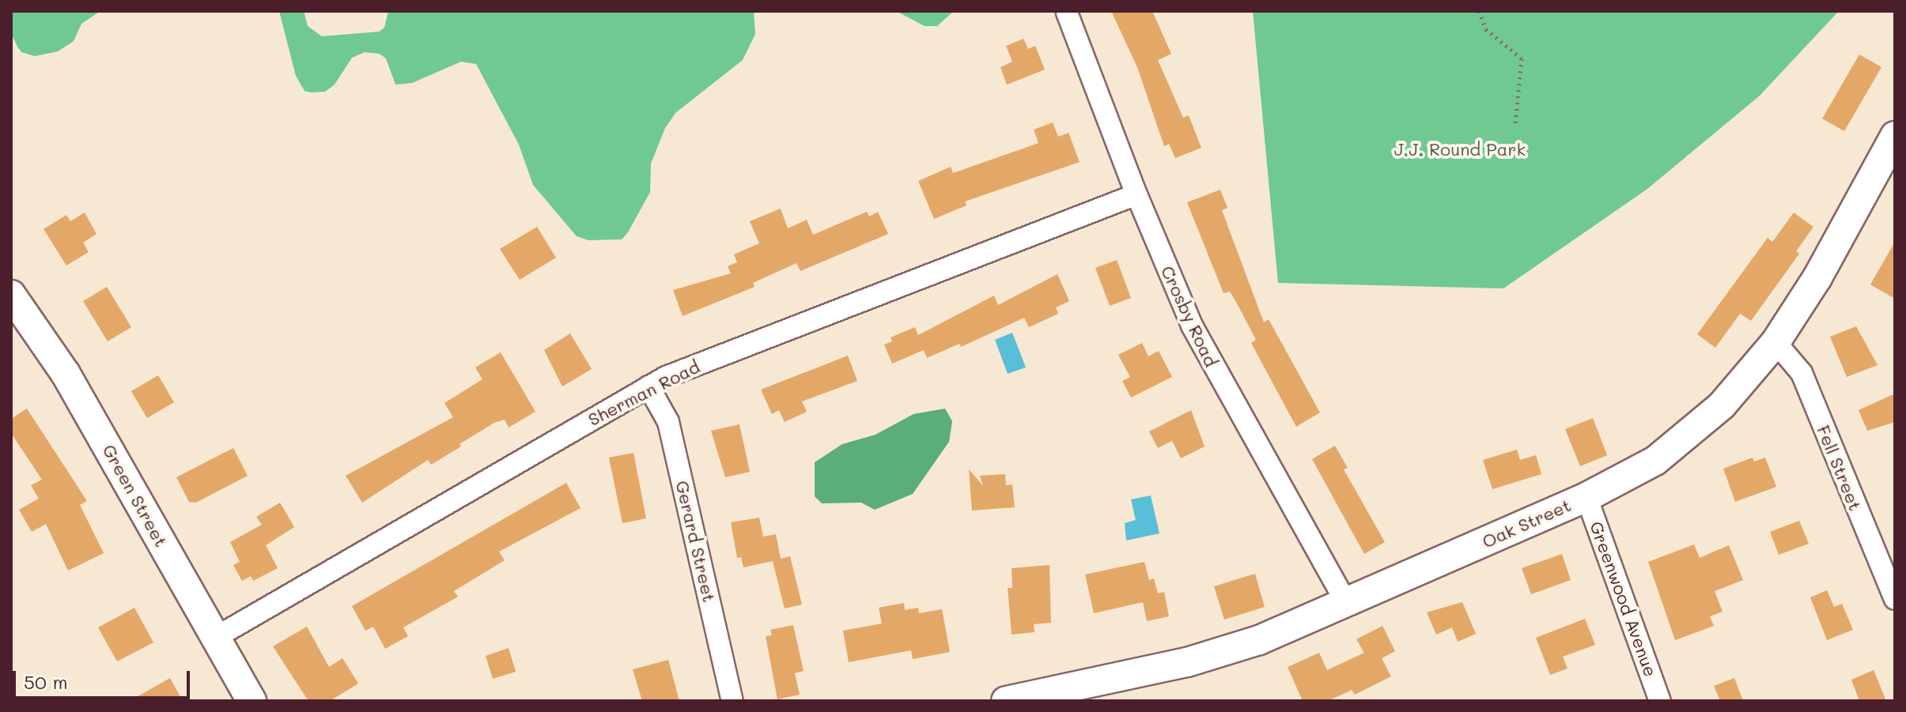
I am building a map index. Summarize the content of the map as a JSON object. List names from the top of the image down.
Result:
{
  "streets": {
    "street": [
      "Crosby Road",
      "Sherman Road",
      "Fell Street",
      "Green Street",
      "Oak Street",
      "Gerard Street",
      "Greenwood Avenue"
    ]
  },
  "crossings": [
    ["Crosby Road", "Sherman Road"],
    ["Crosby Road", "Oak Street"],
    ["Sherman Road", "Green Street"],
    ["Sherman Road", "Gerard Street"],
    ["Fell Street", "Oak Street"],
    ["Oak Street", "Greenwood Avenue"]
  ],
  "parks": ["J.J. Round Park"],
  "scale_bar": "50 m"
}
